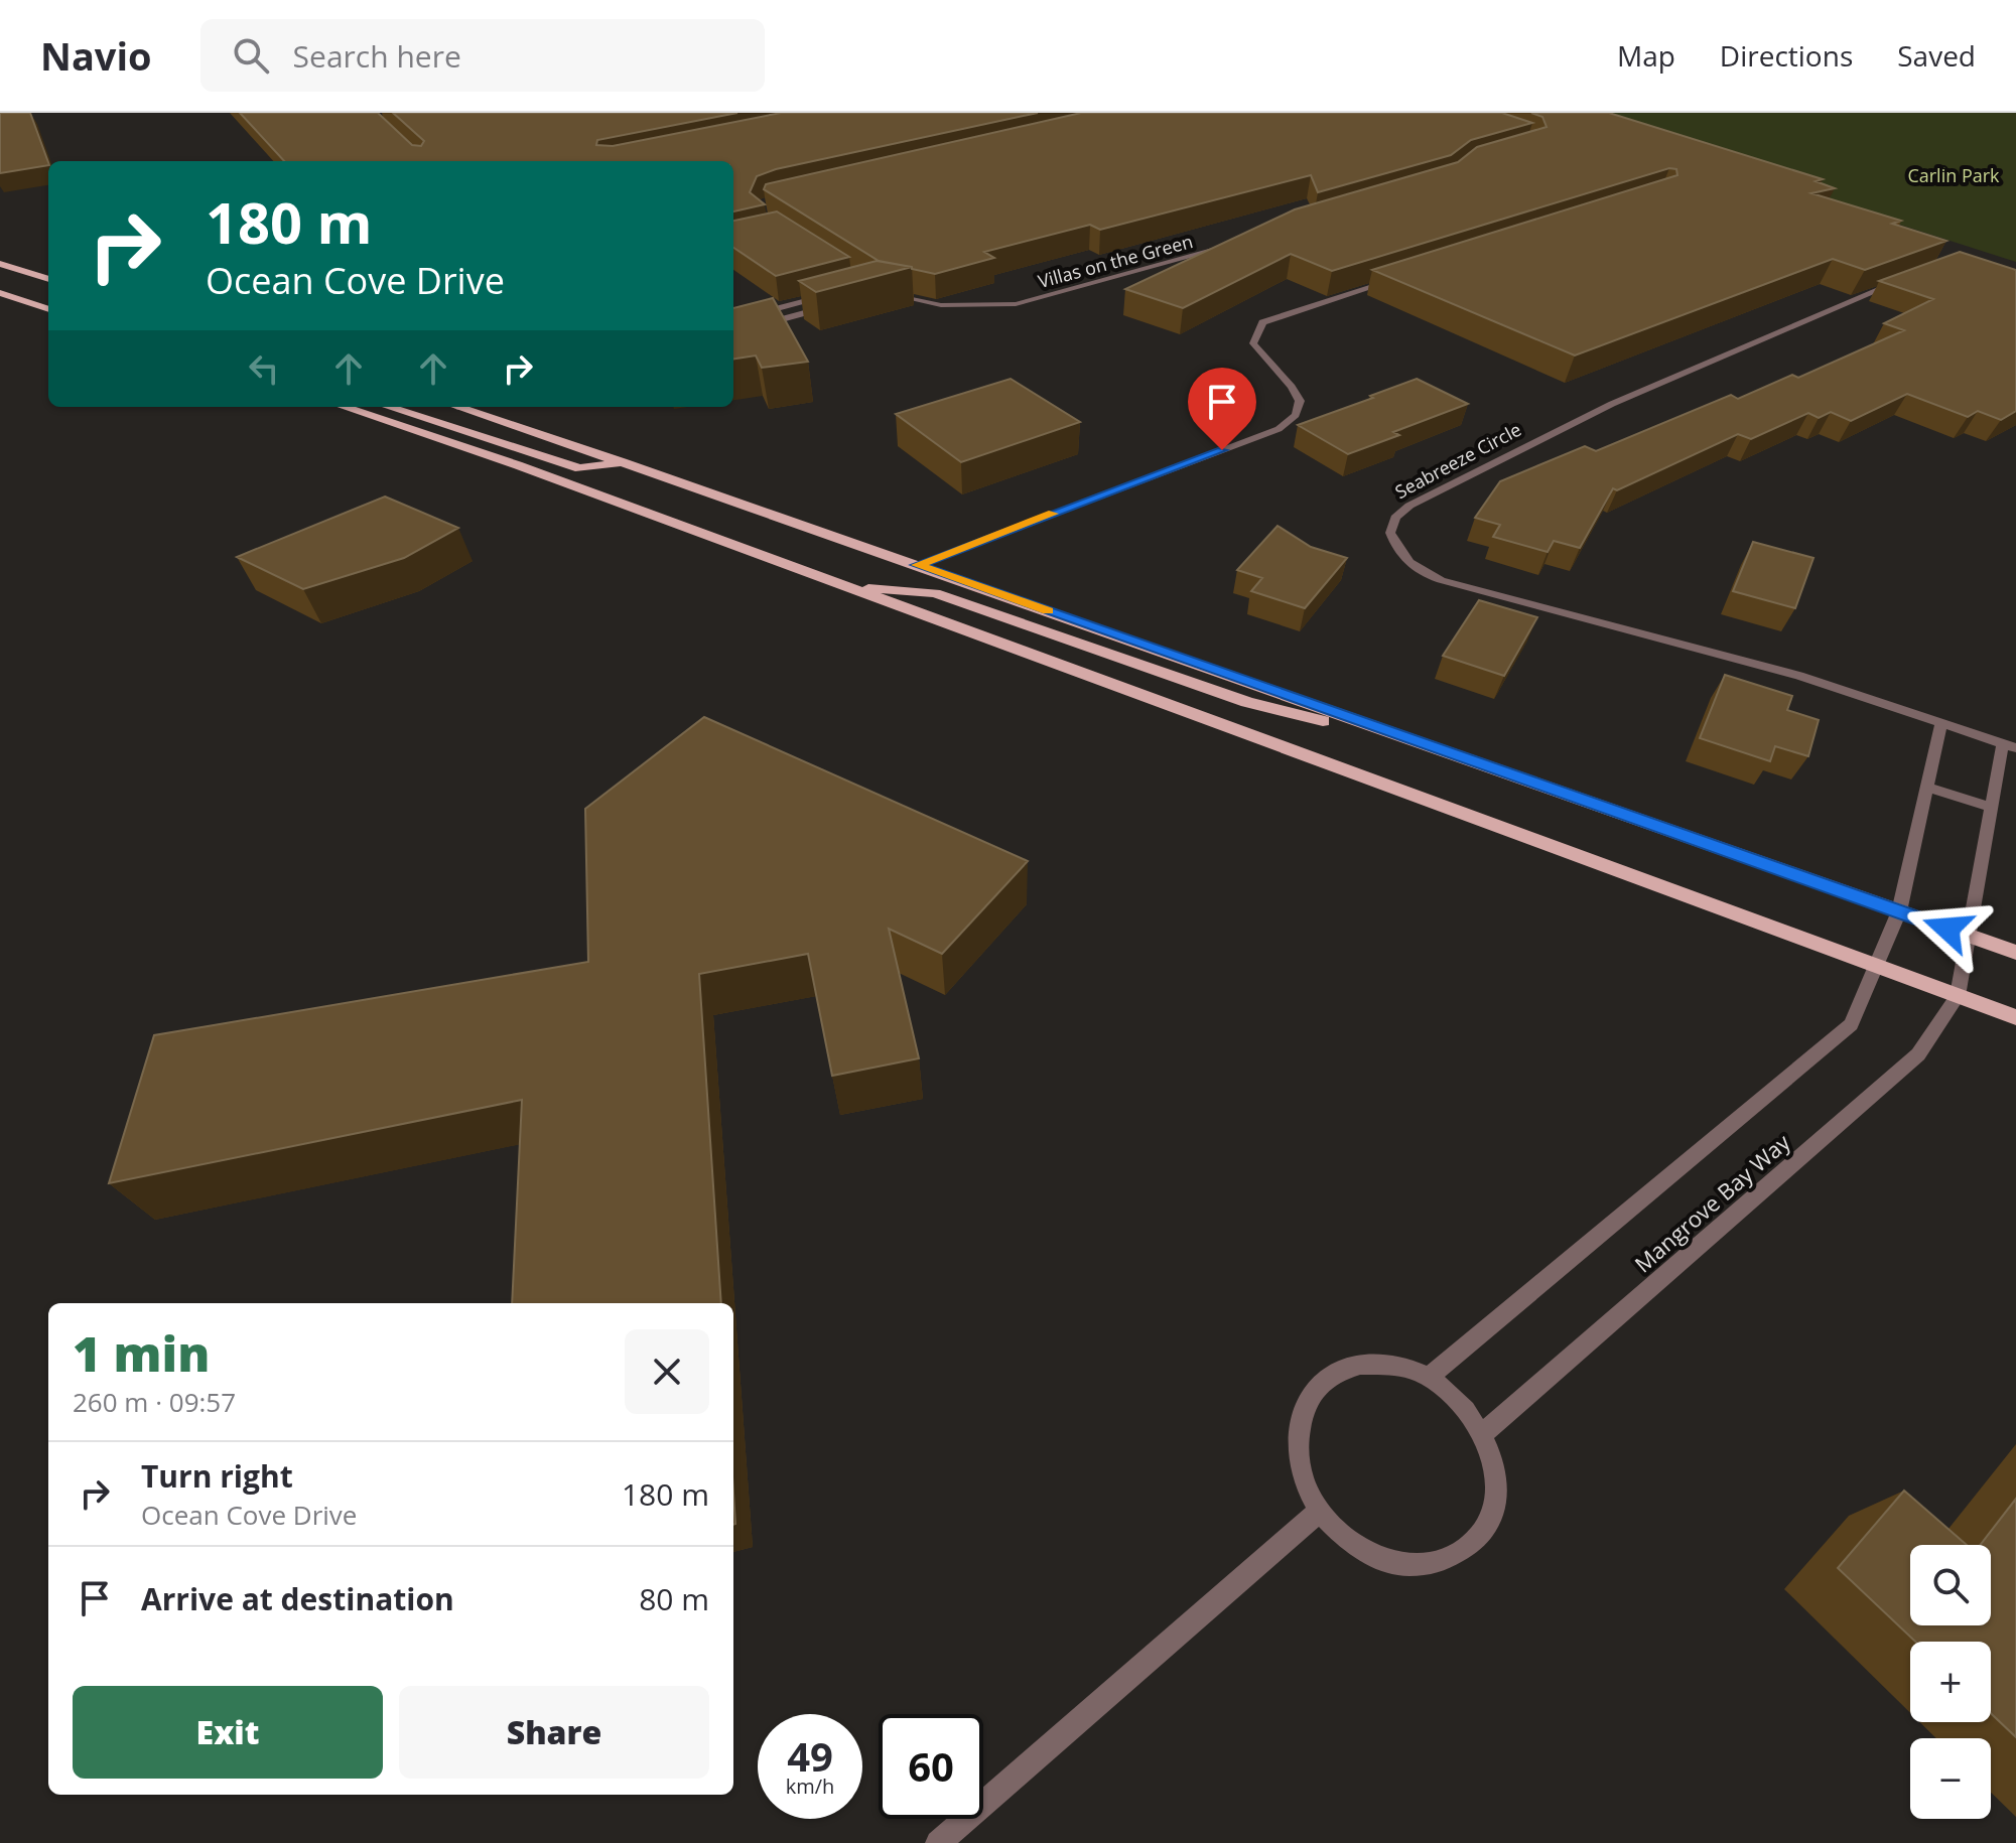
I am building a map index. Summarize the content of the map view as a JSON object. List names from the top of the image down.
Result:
{
  "streets": {
    "street": ["Villas on the Green", "Seabreeze Circle", "Mangrove Bay Way"]
  },
  "crossings": [
    ["Seabreeze Circle", "Mangrove Bay Way"]
  ],
  "parks": ["Carlin Park"],
  "page": {
    "header": "Navio",
    "search": "Search here",
    "nav": ["Map", "Directions", "Saved"],
    "turn": ["180 m", "Ocean Cove Drive"],
    "heading": ["1 min", "260 m · 09:57"],
    "list": [
      {
        "name": "Turn right",
        "note": "Ocean Cove Drive",
        "value": "180 m"
      },
      {
        "name": "Arrive at destination",
        "value": "80 m"
      }
    ],
    "map_buttons": ["+", "−"],
    "buttons": ["Exit", "Share"],
    "speed": "49 km/h",
    "limit": "60"
  }
}
